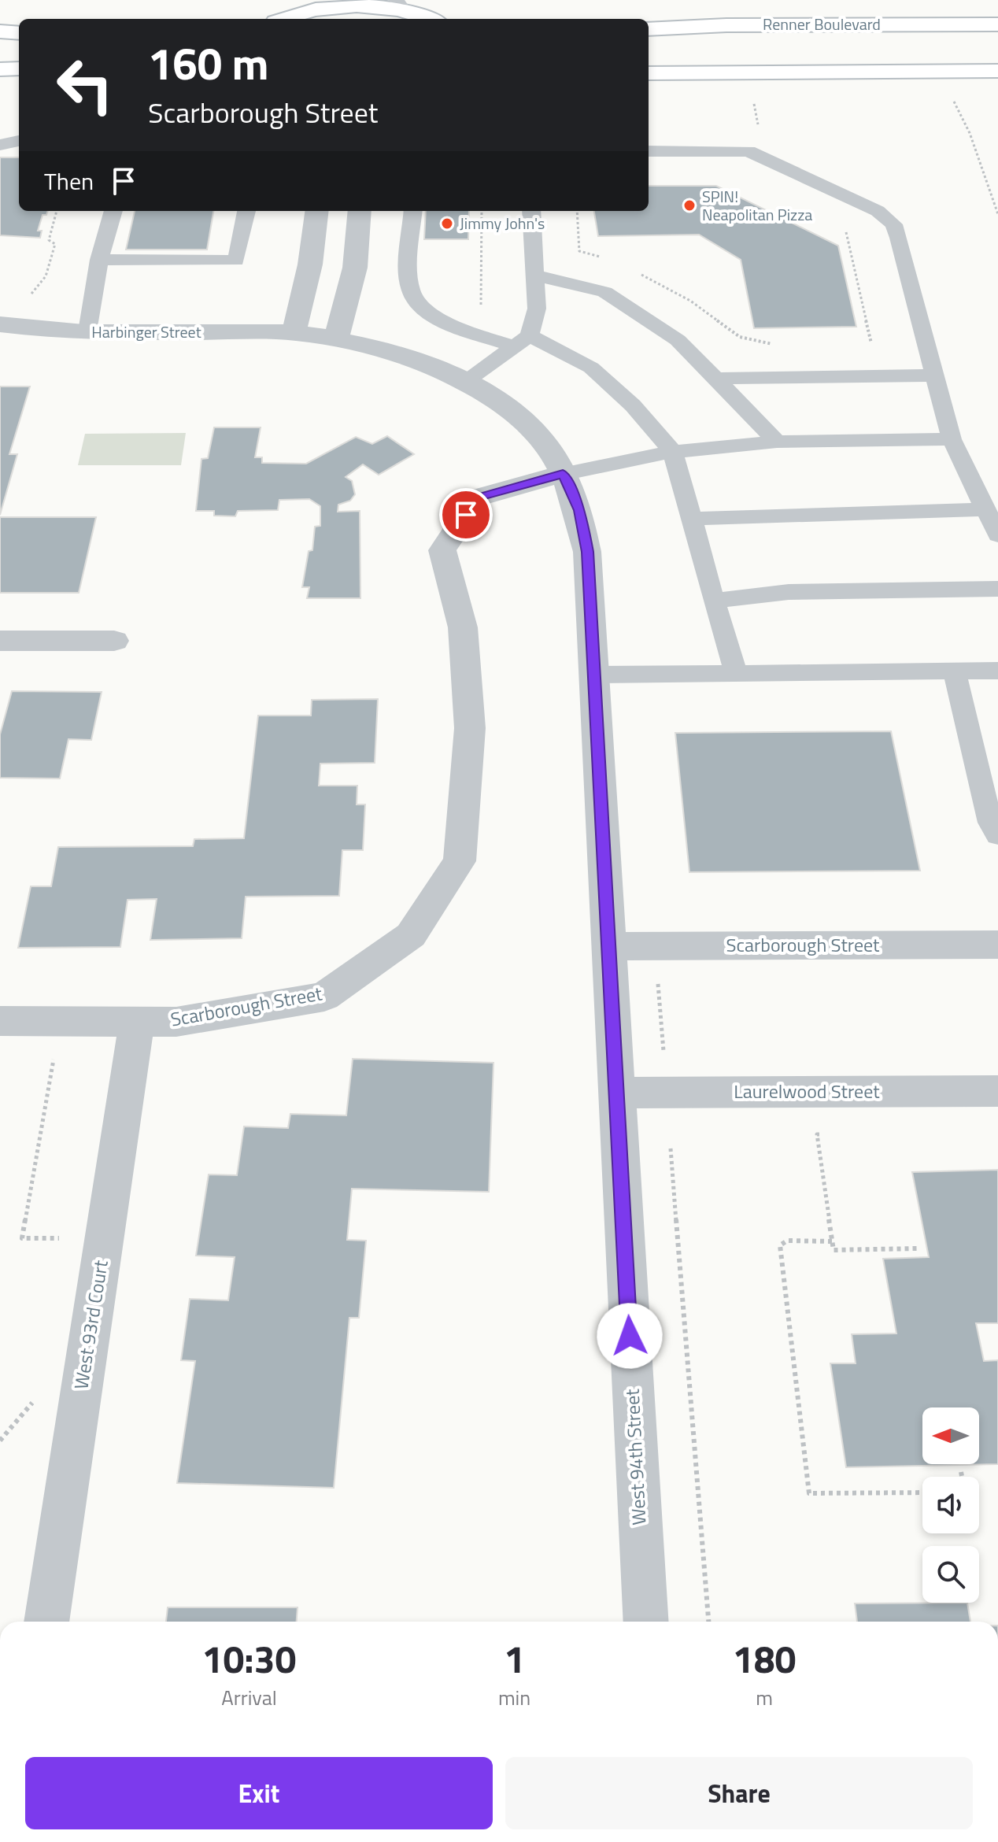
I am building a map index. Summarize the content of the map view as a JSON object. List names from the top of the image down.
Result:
{
  "streets": {
    "main road": ["Renner Boulevard"],
    "street": [
      "Harbinger Street",
      "Scarborough Street",
      "Laurelwood Street",
      "West 93rd Court",
      "West 94th Street"
    ]
  },
  "crossings": [
    ["Harbinger Street", "West 94th Street"],
    ["Scarborough Street", "West 93rd Court"],
    ["Scarborough Street", "West 94th Street"],
    ["Laurelwood Street", "West 94th Street"]
  ],
  "places": ["SPIN! Neapolitan Pizza", "Jimmy John's"],
  "north": "left",
  "page": {
    "turn": ["160 m", "Scarborough Street"],
    "then": "Then",
    "eta": [
      "10:30",
      "Arrival",
      "1",
      "min",
      "180",
      "m"
    ],
    "buttons": ["Exit", "Share"]
  }
}
